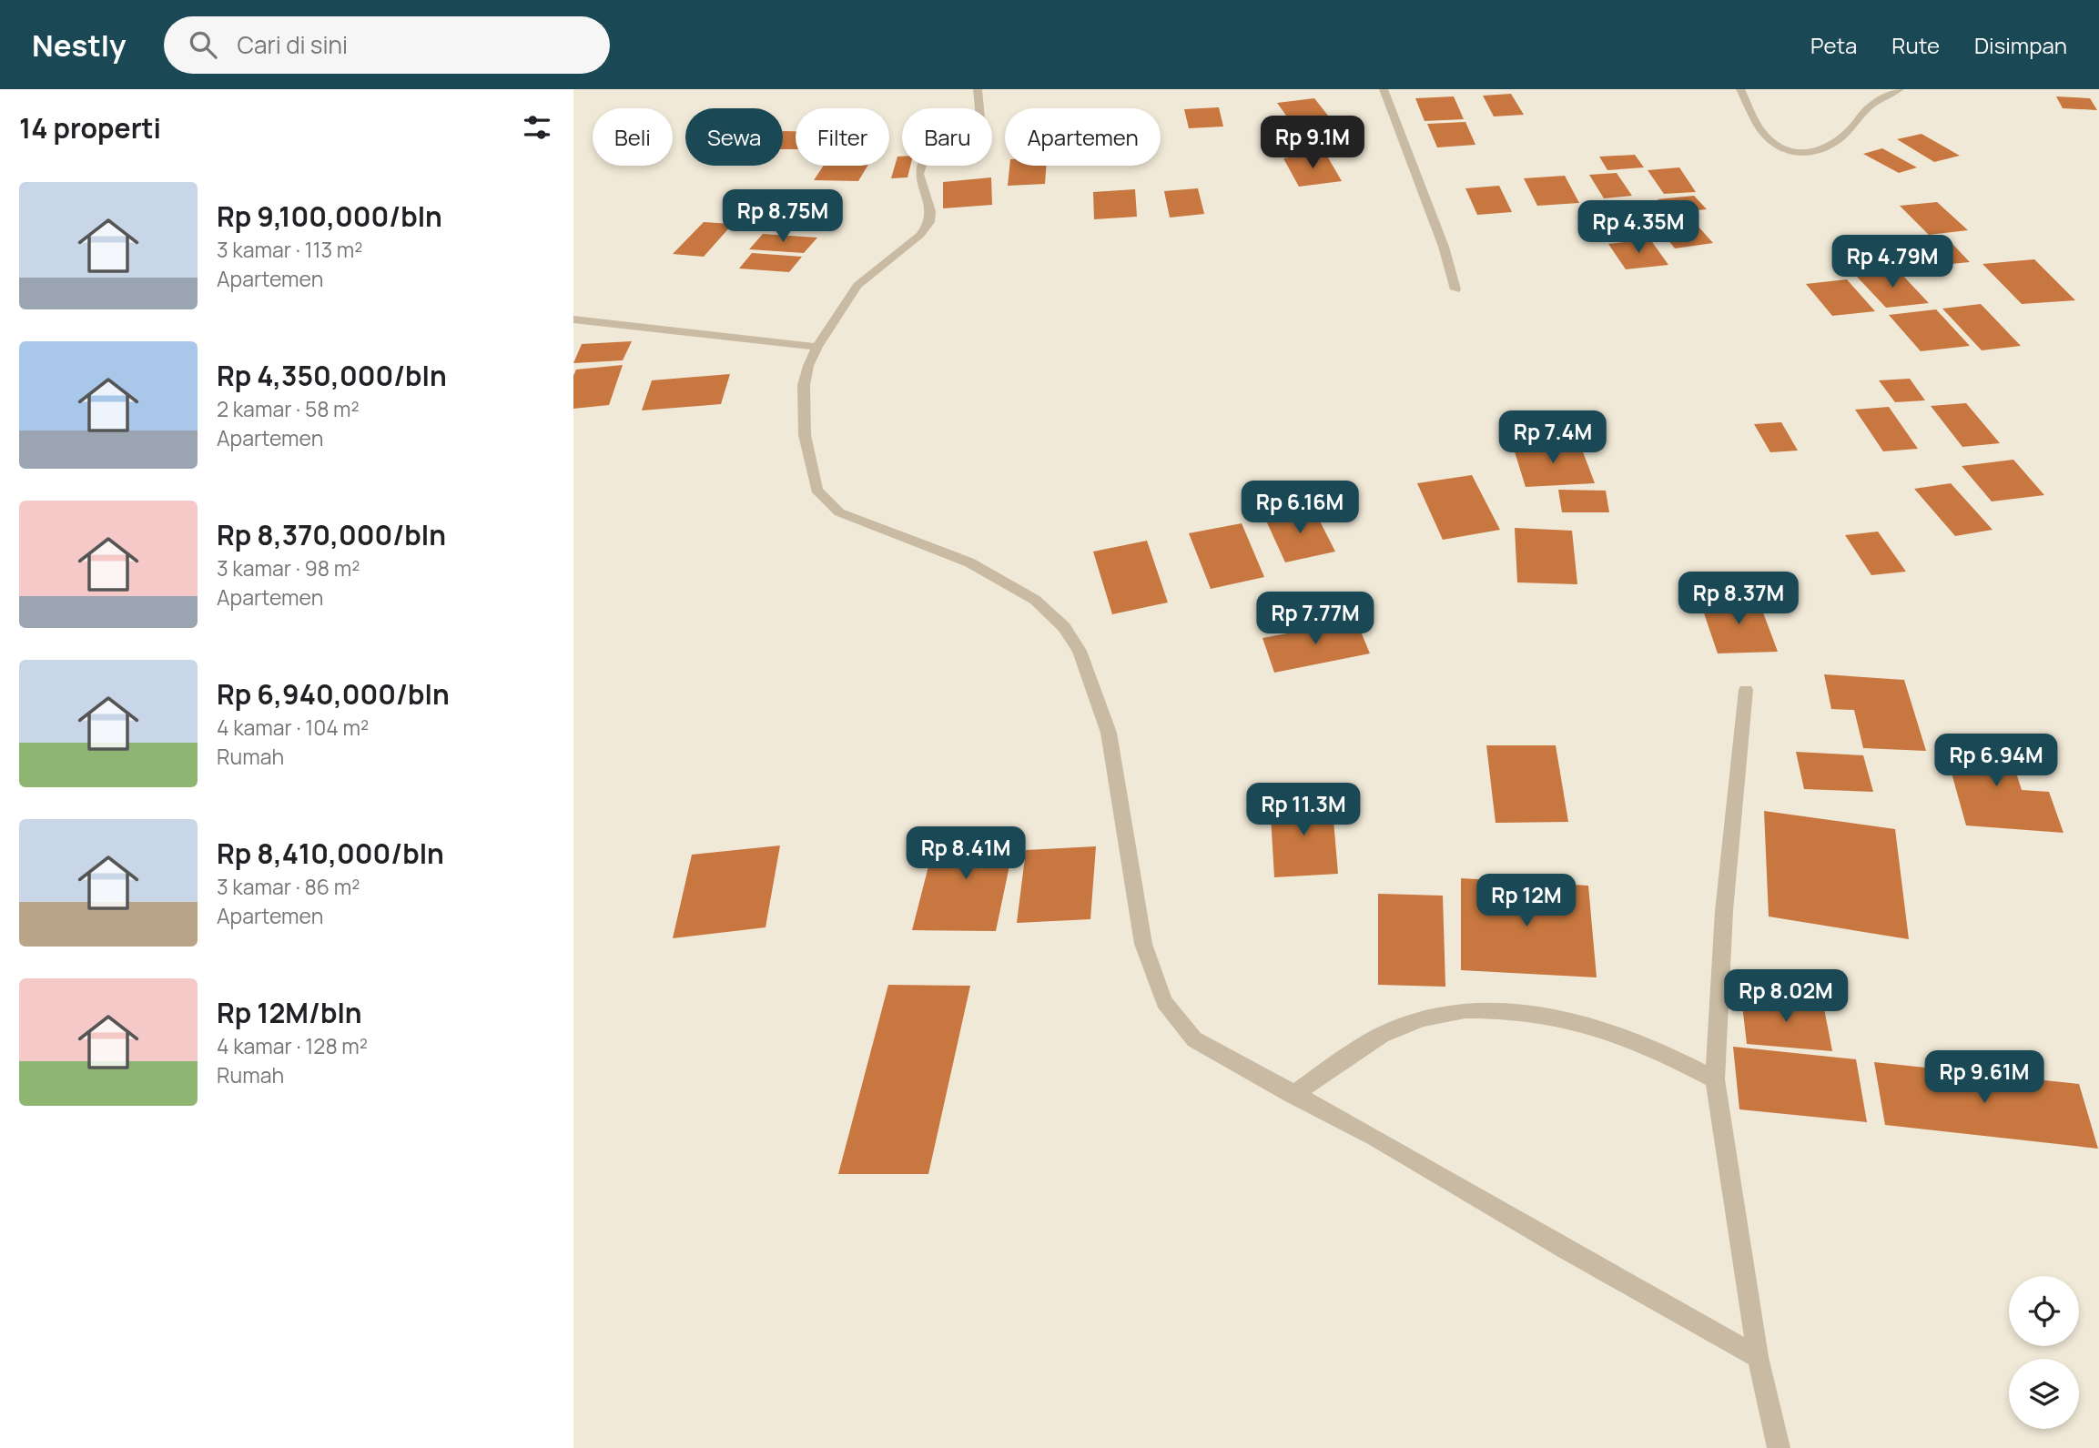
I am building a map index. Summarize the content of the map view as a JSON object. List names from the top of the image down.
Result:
{
  "page": {
    "header": "Nestly",
    "search": "Cari di sini",
    "nav": ["Peta", "Rute", "Disimpan"],
    "heading": "14 properti",
    "chip": [
      "Beli",
      "Sewa",
      "Filter",
      "Baru",
      "Apartemen"
    ],
    "price": [
      "Rp 9.1M",
      "Rp 8.75M",
      "Rp 4.35M",
      "Rp 4.79M",
      "Rp 7.4M",
      "Rp 6.16M",
      "Rp 8.37M",
      "Rp 7.77M",
      "Rp 6.94M",
      "Rp 11.3M",
      "Rp 8.41M",
      "Rp 12M",
      "Rp 8.02M",
      "Rp 9.61M"
    ],
    "list": [
      {
        "name": "Rp 9,100,000/bln",
        "note": "3 kamar · 113 m² · Apartemen"
      },
      {
        "name": "Rp 4,350,000/bln",
        "note": "2 kamar · 58 m² · Apartemen"
      },
      {
        "name": "Rp 8,370,000/bln",
        "note": "3 kamar · 98 m² · Apartemen"
      },
      {
        "name": "Rp 6,940,000/bln",
        "note": "4 kamar · 104 m² · Rumah"
      },
      {
        "name": "Rp 8,410,000/bln",
        "note": "3 kamar · 86 m² · Apartemen"
      },
      {
        "name": "Rp 12M/bln",
        "note": "4 kamar · 128 m² · Rumah"
      }
    ]
  }
}
